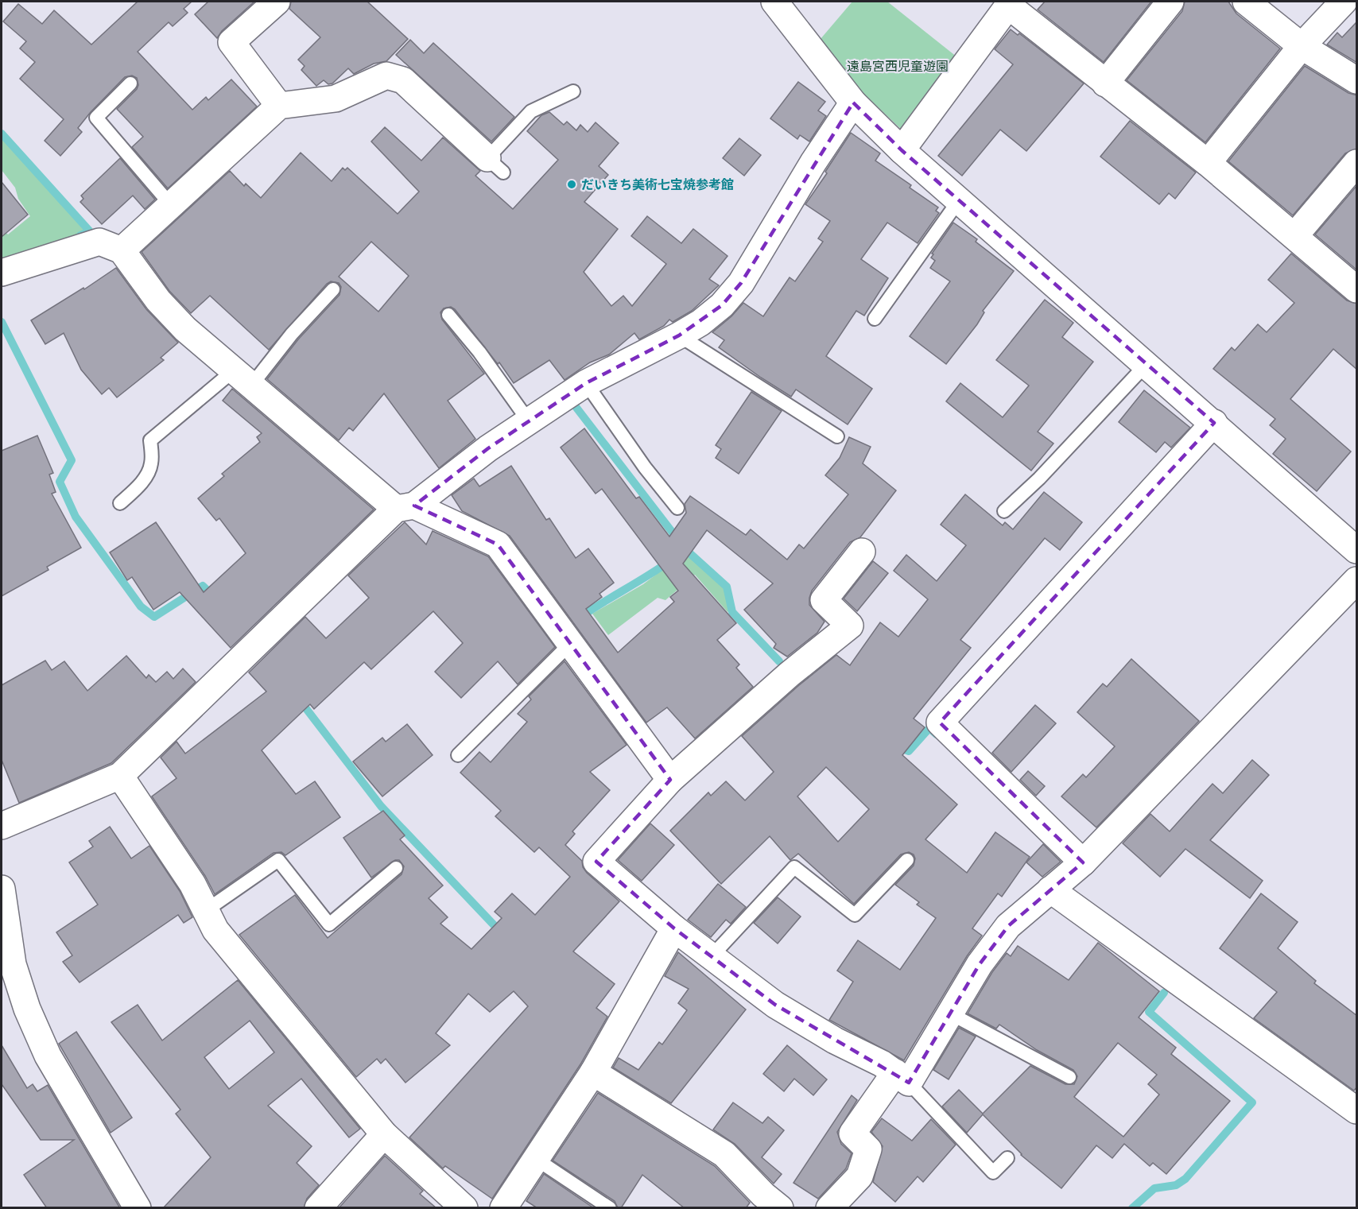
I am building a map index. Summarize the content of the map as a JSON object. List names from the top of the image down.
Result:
{
  "parks": ["遠島宮西児童遊園"],
  "places": ["だいきち美術七宝焼参考館"]
}
